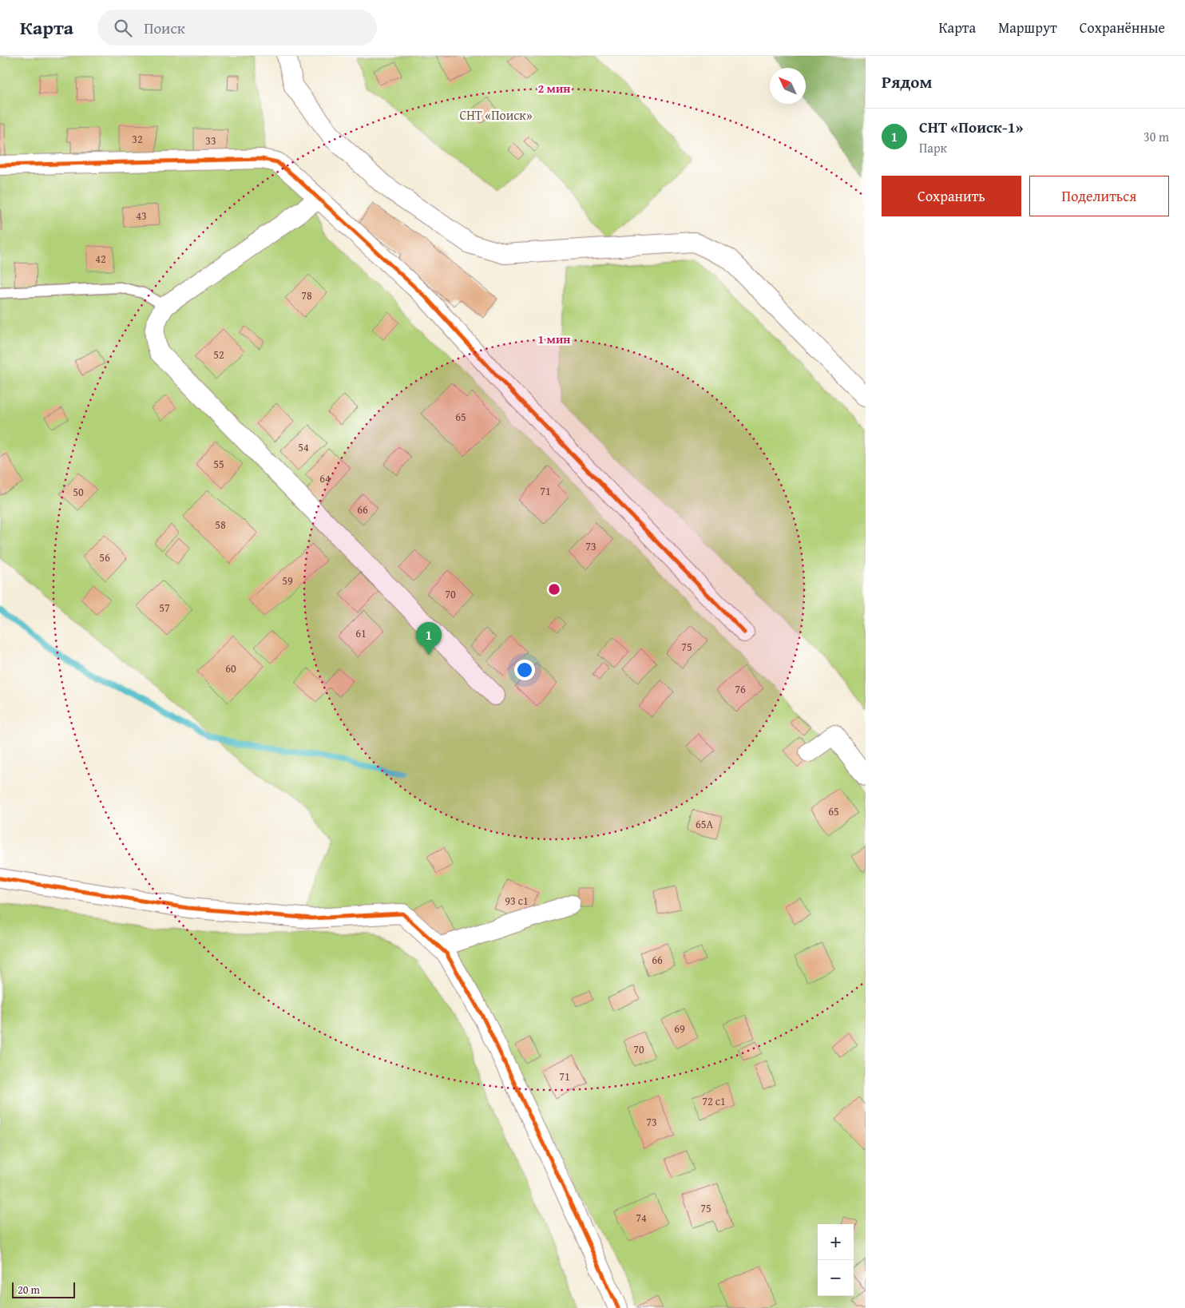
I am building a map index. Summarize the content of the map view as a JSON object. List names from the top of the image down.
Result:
{
  "parks": ["СНТ «Поиск»"],
  "house_numbers": [
    "32",
    "33",
    "43",
    "42",
    "78",
    "52",
    "65",
    "54",
    "55",
    "64",
    "71",
    "50",
    "66",
    "58",
    "73",
    "56",
    "59",
    "70",
    "57",
    "61",
    "75",
    "60",
    "76",
    "65",
    "65А",
    "93 с1",
    "66",
    "69",
    "70",
    "71",
    "72 с1",
    "73",
    "75",
    "74"
  ],
  "scale_bar": "20 m",
  "north": "top left",
  "page": {
    "header": "Карта",
    "search": "Поиск",
    "nav": ["Карта", "Маршрут", "Сохранённые"],
    "heading": "Рядом",
    "list": [
      {
        "mark": "1",
        "name": "СНТ «Поиск-1»",
        "note": "Парк",
        "value": "30 m"
      }
    ],
    "buttons": ["Сохранить", "Поделиться"],
    "pins": "1",
    "map_buttons": ["+", "−"],
    "scale": "20 m"
  },
  "rings": ["2 мин", "1 мин"]
}
